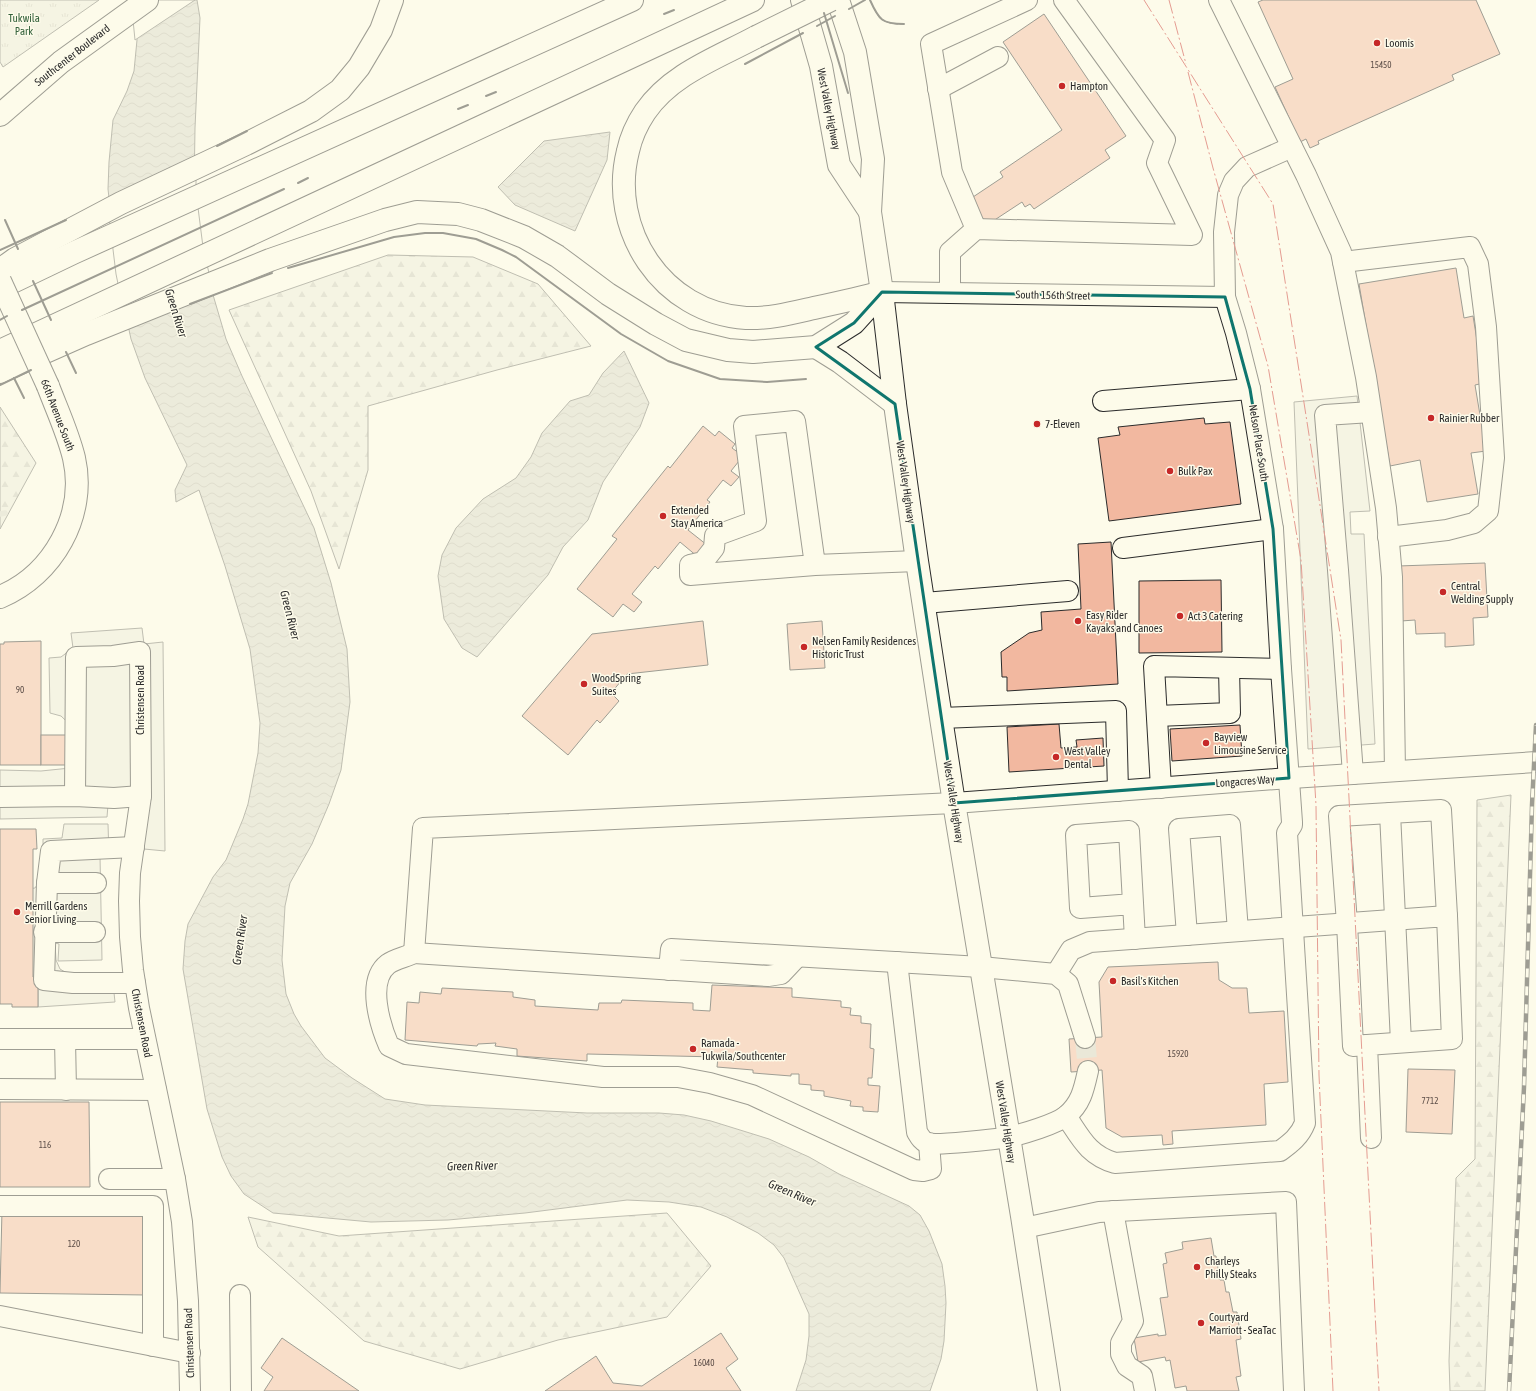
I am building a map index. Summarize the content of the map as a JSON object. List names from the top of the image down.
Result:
{
  "streets": {
    "main road": ["Southcenter Boulevard", "West Valley Highway", "66th Avenue South"],
    "street": [
      "South 156th Street",
      "Nelson Place South",
      "Christensen Road",
      "Longacres Way"
    ]
  },
  "crossings": [
    ["West Valley Highway", "South 156th Street"],
    ["West Valley Highway", "Longacres Way"],
    ["South 156th Street", "Nelson Place South"],
    ["Nelson Place South", "Longacres Way"]
  ],
  "water": ["Green River"],
  "parks": ["Tukwila Park"],
  "places": [
    "Loomis",
    "Hampton",
    "Rainier Rubber",
    "7-Eleven",
    "Bulk Pax",
    "Extended Stay America",
    "Central Welding Supply",
    "Act 3 Catering",
    "Easy Rider Kayaks and Canoes",
    "Nelsen Family Residences Historic Trust",
    "WoodSpring Suites",
    "Bayview Limousine Service",
    "West Valley Dental",
    "Merrill Gardens Senior Living",
    "Basil's Kitchen",
    "Ramada - Tukwila/Southcenter",
    "Charleys Philly Steaks",
    "Courtyard Marriott - SeaTac"
  ],
  "house_numbers": [
    "15450",
    "90",
    "15920",
    "7712",
    "116",
    "120",
    "16040"
  ]
}
